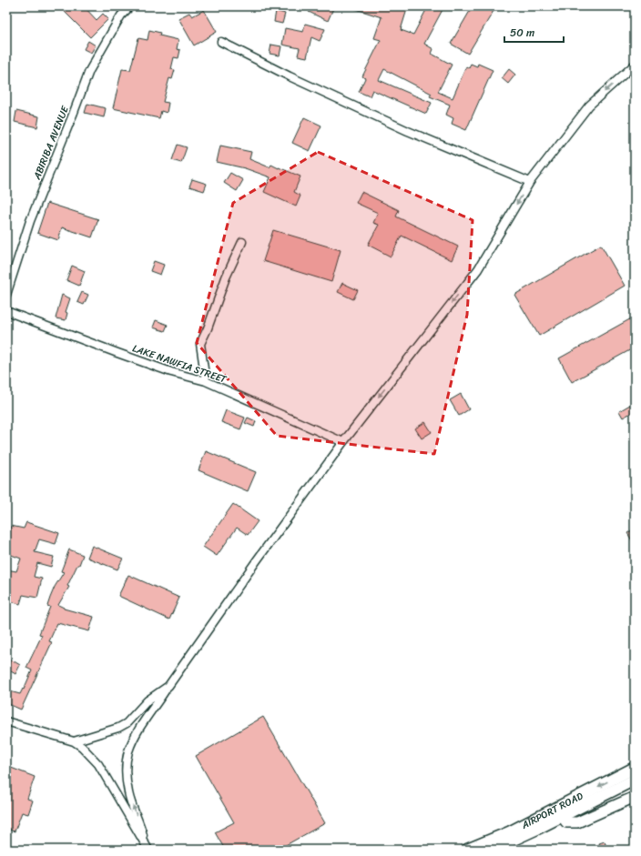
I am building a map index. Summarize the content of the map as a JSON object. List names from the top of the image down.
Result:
{
  "streets": {
    "main road": ["AIRPORT ROAD"],
    "street": ["ABIRIBA AVENUE", "LAKE NAWFIA STREET"]
  },
  "scale_bar": "50 m"
}
